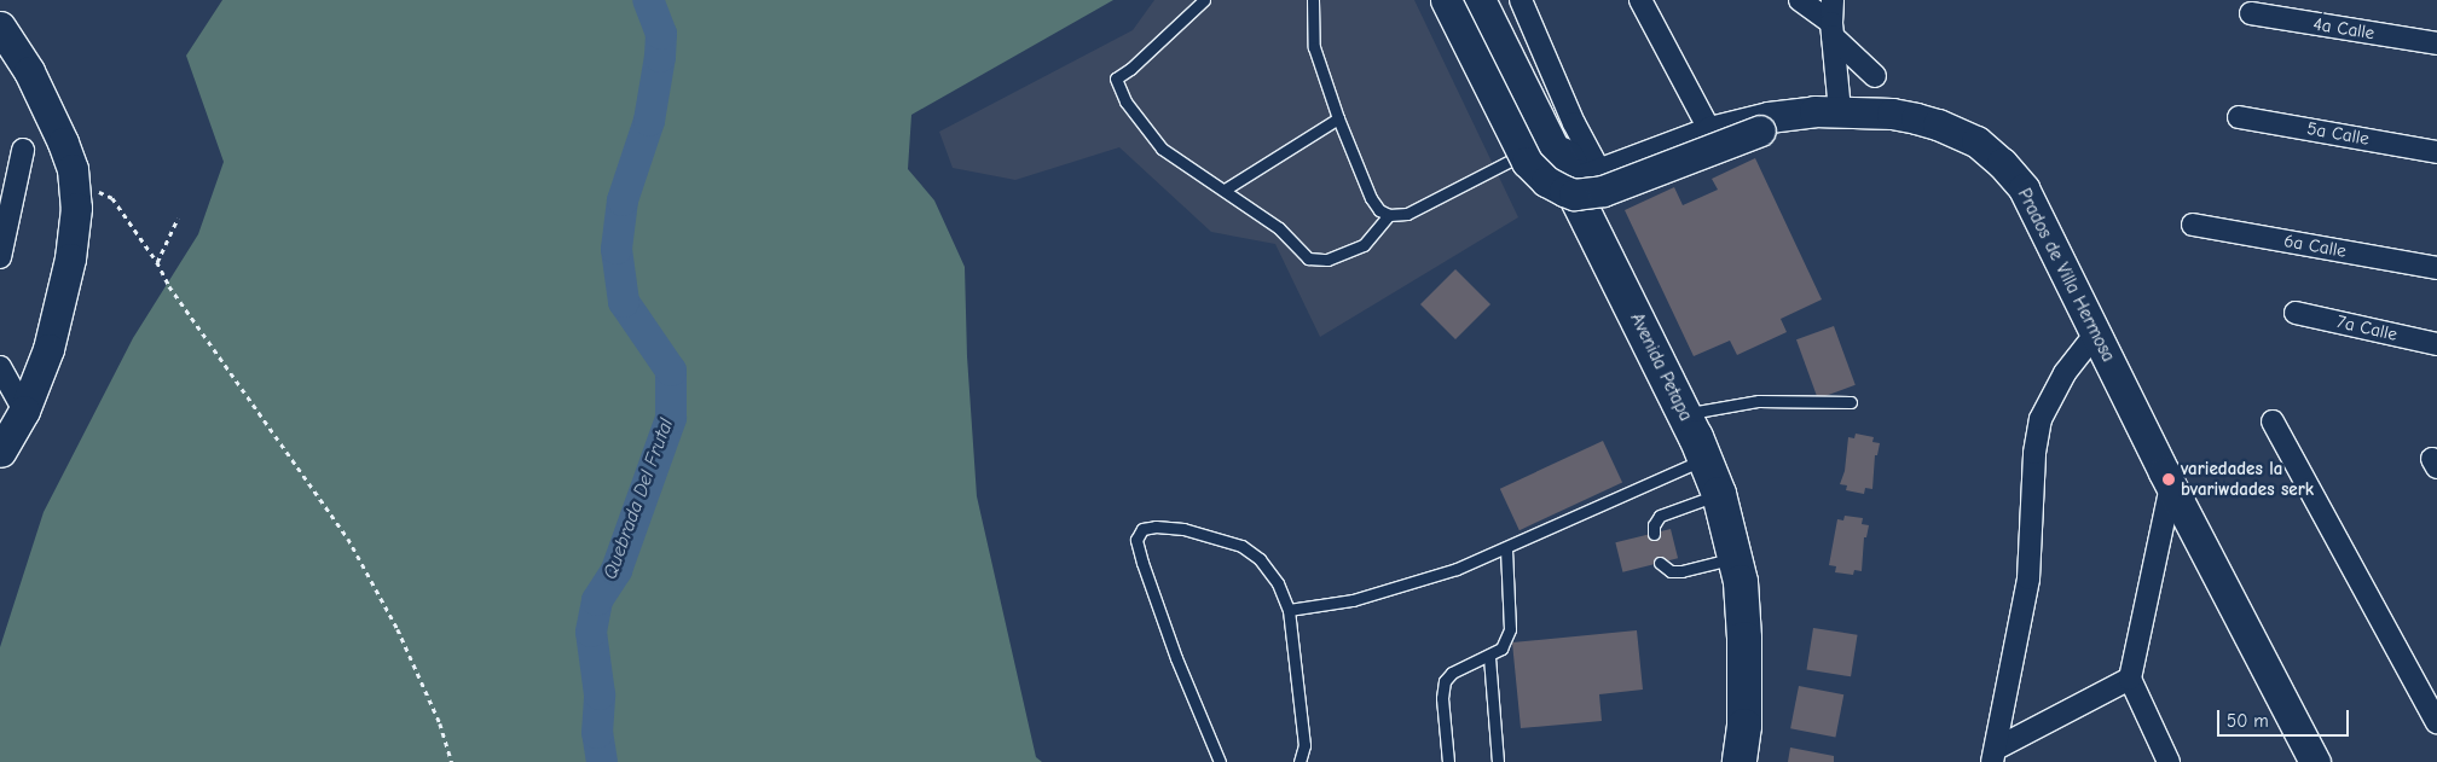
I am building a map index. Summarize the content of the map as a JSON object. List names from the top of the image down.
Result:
{
  "streets": {
    "main road": ["Prados de Villa Hermosa", "Avenida Petapa"],
    "street": [
      "4a Calle",
      "5a Calle",
      "6a Calle",
      "7a Calle"
    ]
  },
  "crossings": [
    ["Prados de Villa Hermosa", "Avenida Petapa"]
  ],
  "water": ["Quebrada Del Frutal"],
  "places": ["variedades la bvariwdades serk"],
  "scale_bar": "50 m"
}
